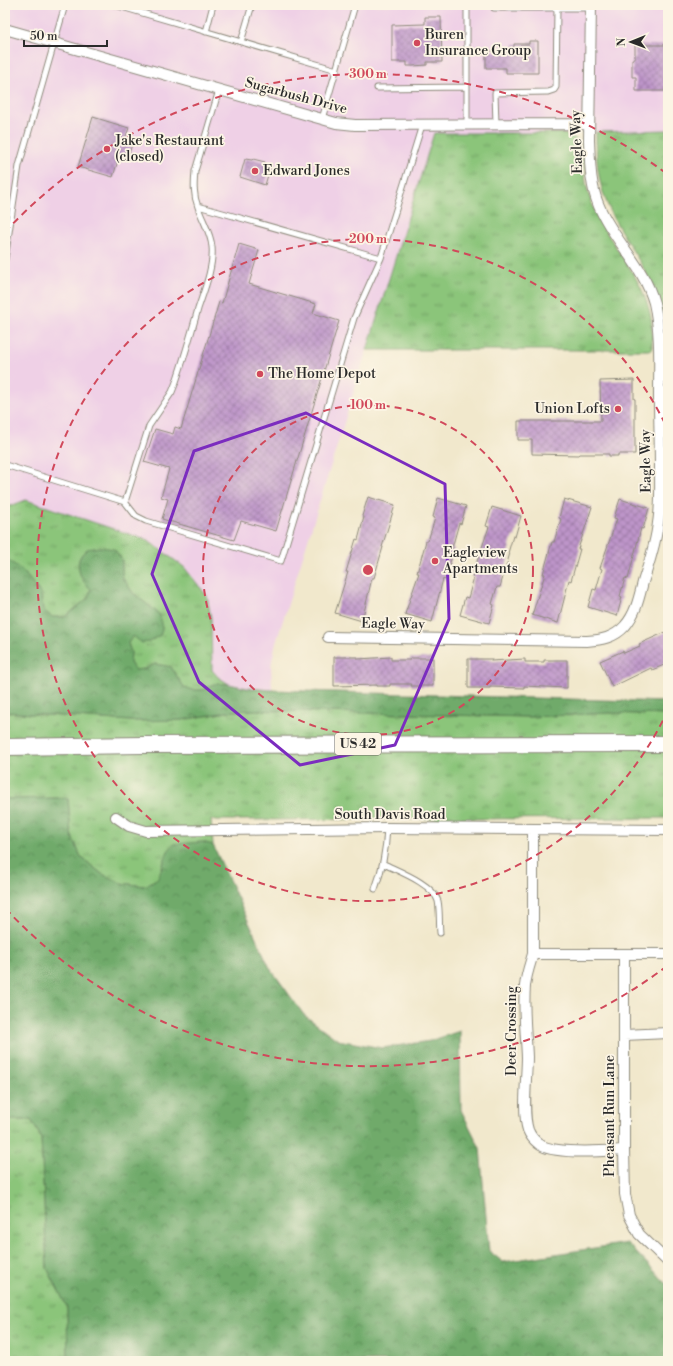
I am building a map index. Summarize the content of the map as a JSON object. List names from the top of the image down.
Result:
{
  "streets": {
    "main road": ["US 42"],
    "street": [
      "Sugarbush Drive",
      "Eagle Way",
      "South Davis Road",
      "Deer Crossing",
      "Pheasant Run Lane"
    ]
  },
  "crossings": [
    ["Sugarbush Drive", "Eagle Way"],
    ["South Davis Road", "Deer Crossing"],
    ["Deer Crossing", "Pheasant Run Lane"]
  ],
  "places": [
    "Buren Insurance Group",
    "Jake's Restaurant (closed)",
    "Edward Jones",
    "The Home Depot",
    "Union Lofts",
    "Eagleview Apartments"
  ],
  "scale_bar": "50 m",
  "north": "left",
  "rings": ["300 m", "200 m", "100 m"]
}
